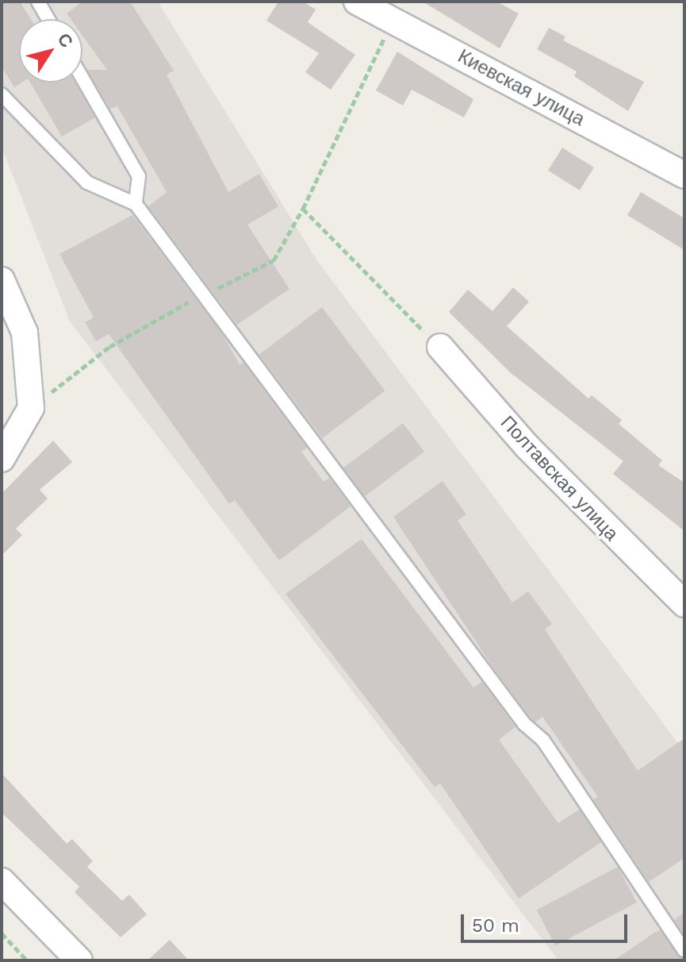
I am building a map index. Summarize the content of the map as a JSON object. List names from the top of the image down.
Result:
{
  "streets": {
    "street": ["Киевская улица", "Полтавская улица"]
  },
  "scale_bar": "50 m",
  "north": "top right"
}
